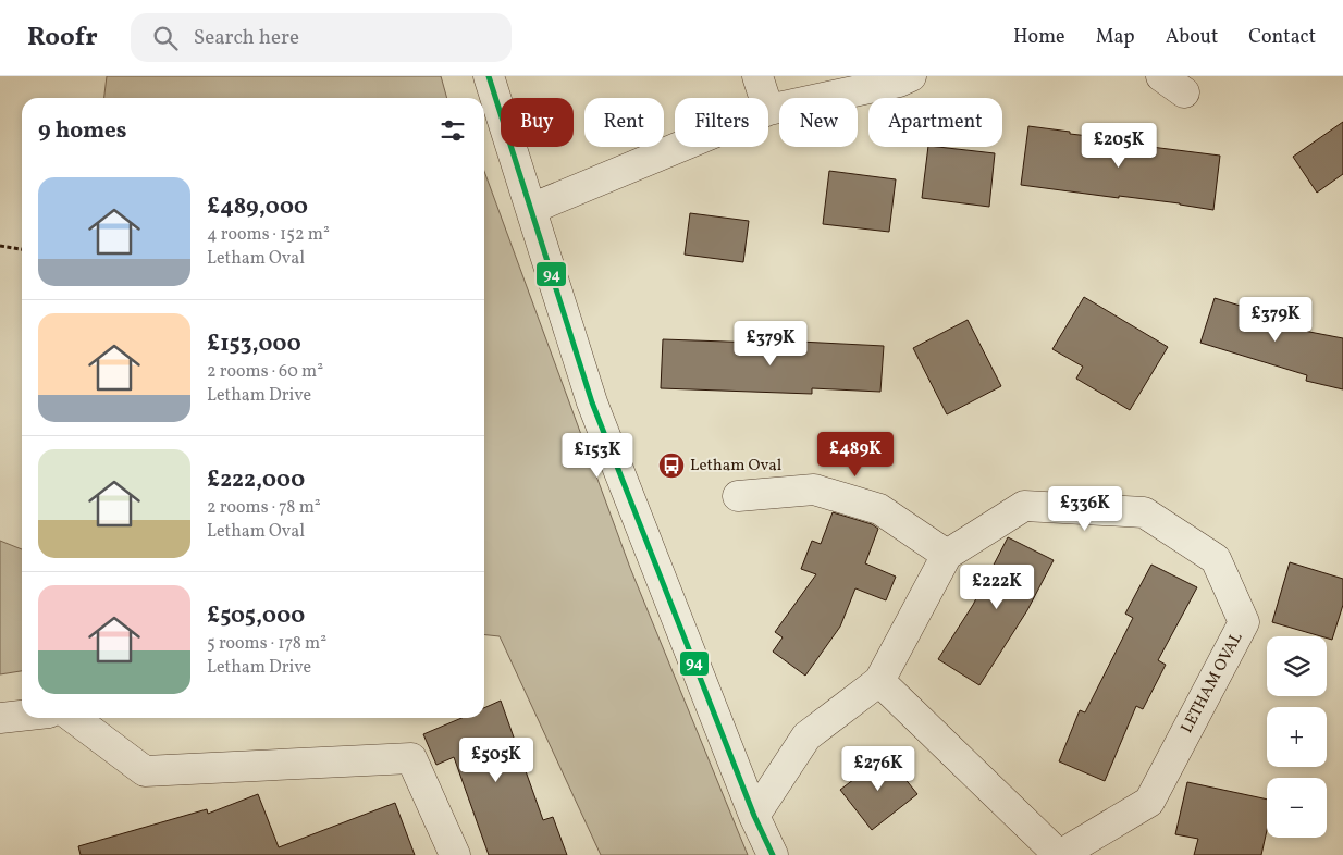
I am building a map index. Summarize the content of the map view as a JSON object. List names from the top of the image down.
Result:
{
  "streets": {
    "street": ["LETHAM OVAL"]
  },
  "places": {
    "bus stop": ["Letham Oval"]
  },
  "lines": ["transit line 94"],
  "page": {
    "header": "Roofr",
    "search": "Search here",
    "nav": [
      "Home",
      "Map",
      "About",
      "Contact"
    ],
    "chip": [
      "Buy",
      "Rent",
      "Filters",
      "New",
      "Apartment"
    ],
    "heading": "9 homes",
    "price": [
      "£205K",
      "£379K",
      "£379K",
      "£489K",
      "£153K",
      "£336K",
      "£222K",
      "£505K",
      "£276K"
    ],
    "list": [
      {
        "name": "£489,000",
        "note": "4 rooms · 152 m² · Letham Oval"
      },
      {
        "name": "£153,000",
        "note": "2 rooms · 60 m² · Letham Drive"
      },
      {
        "name": "£222,000",
        "note": "2 rooms · 78 m² · Letham Oval"
      },
      {
        "name": "£505,000",
        "note": "5 rooms · 178 m² · Letham Drive"
      }
    ],
    "map_buttons": ["+", "−"]
  }
}
